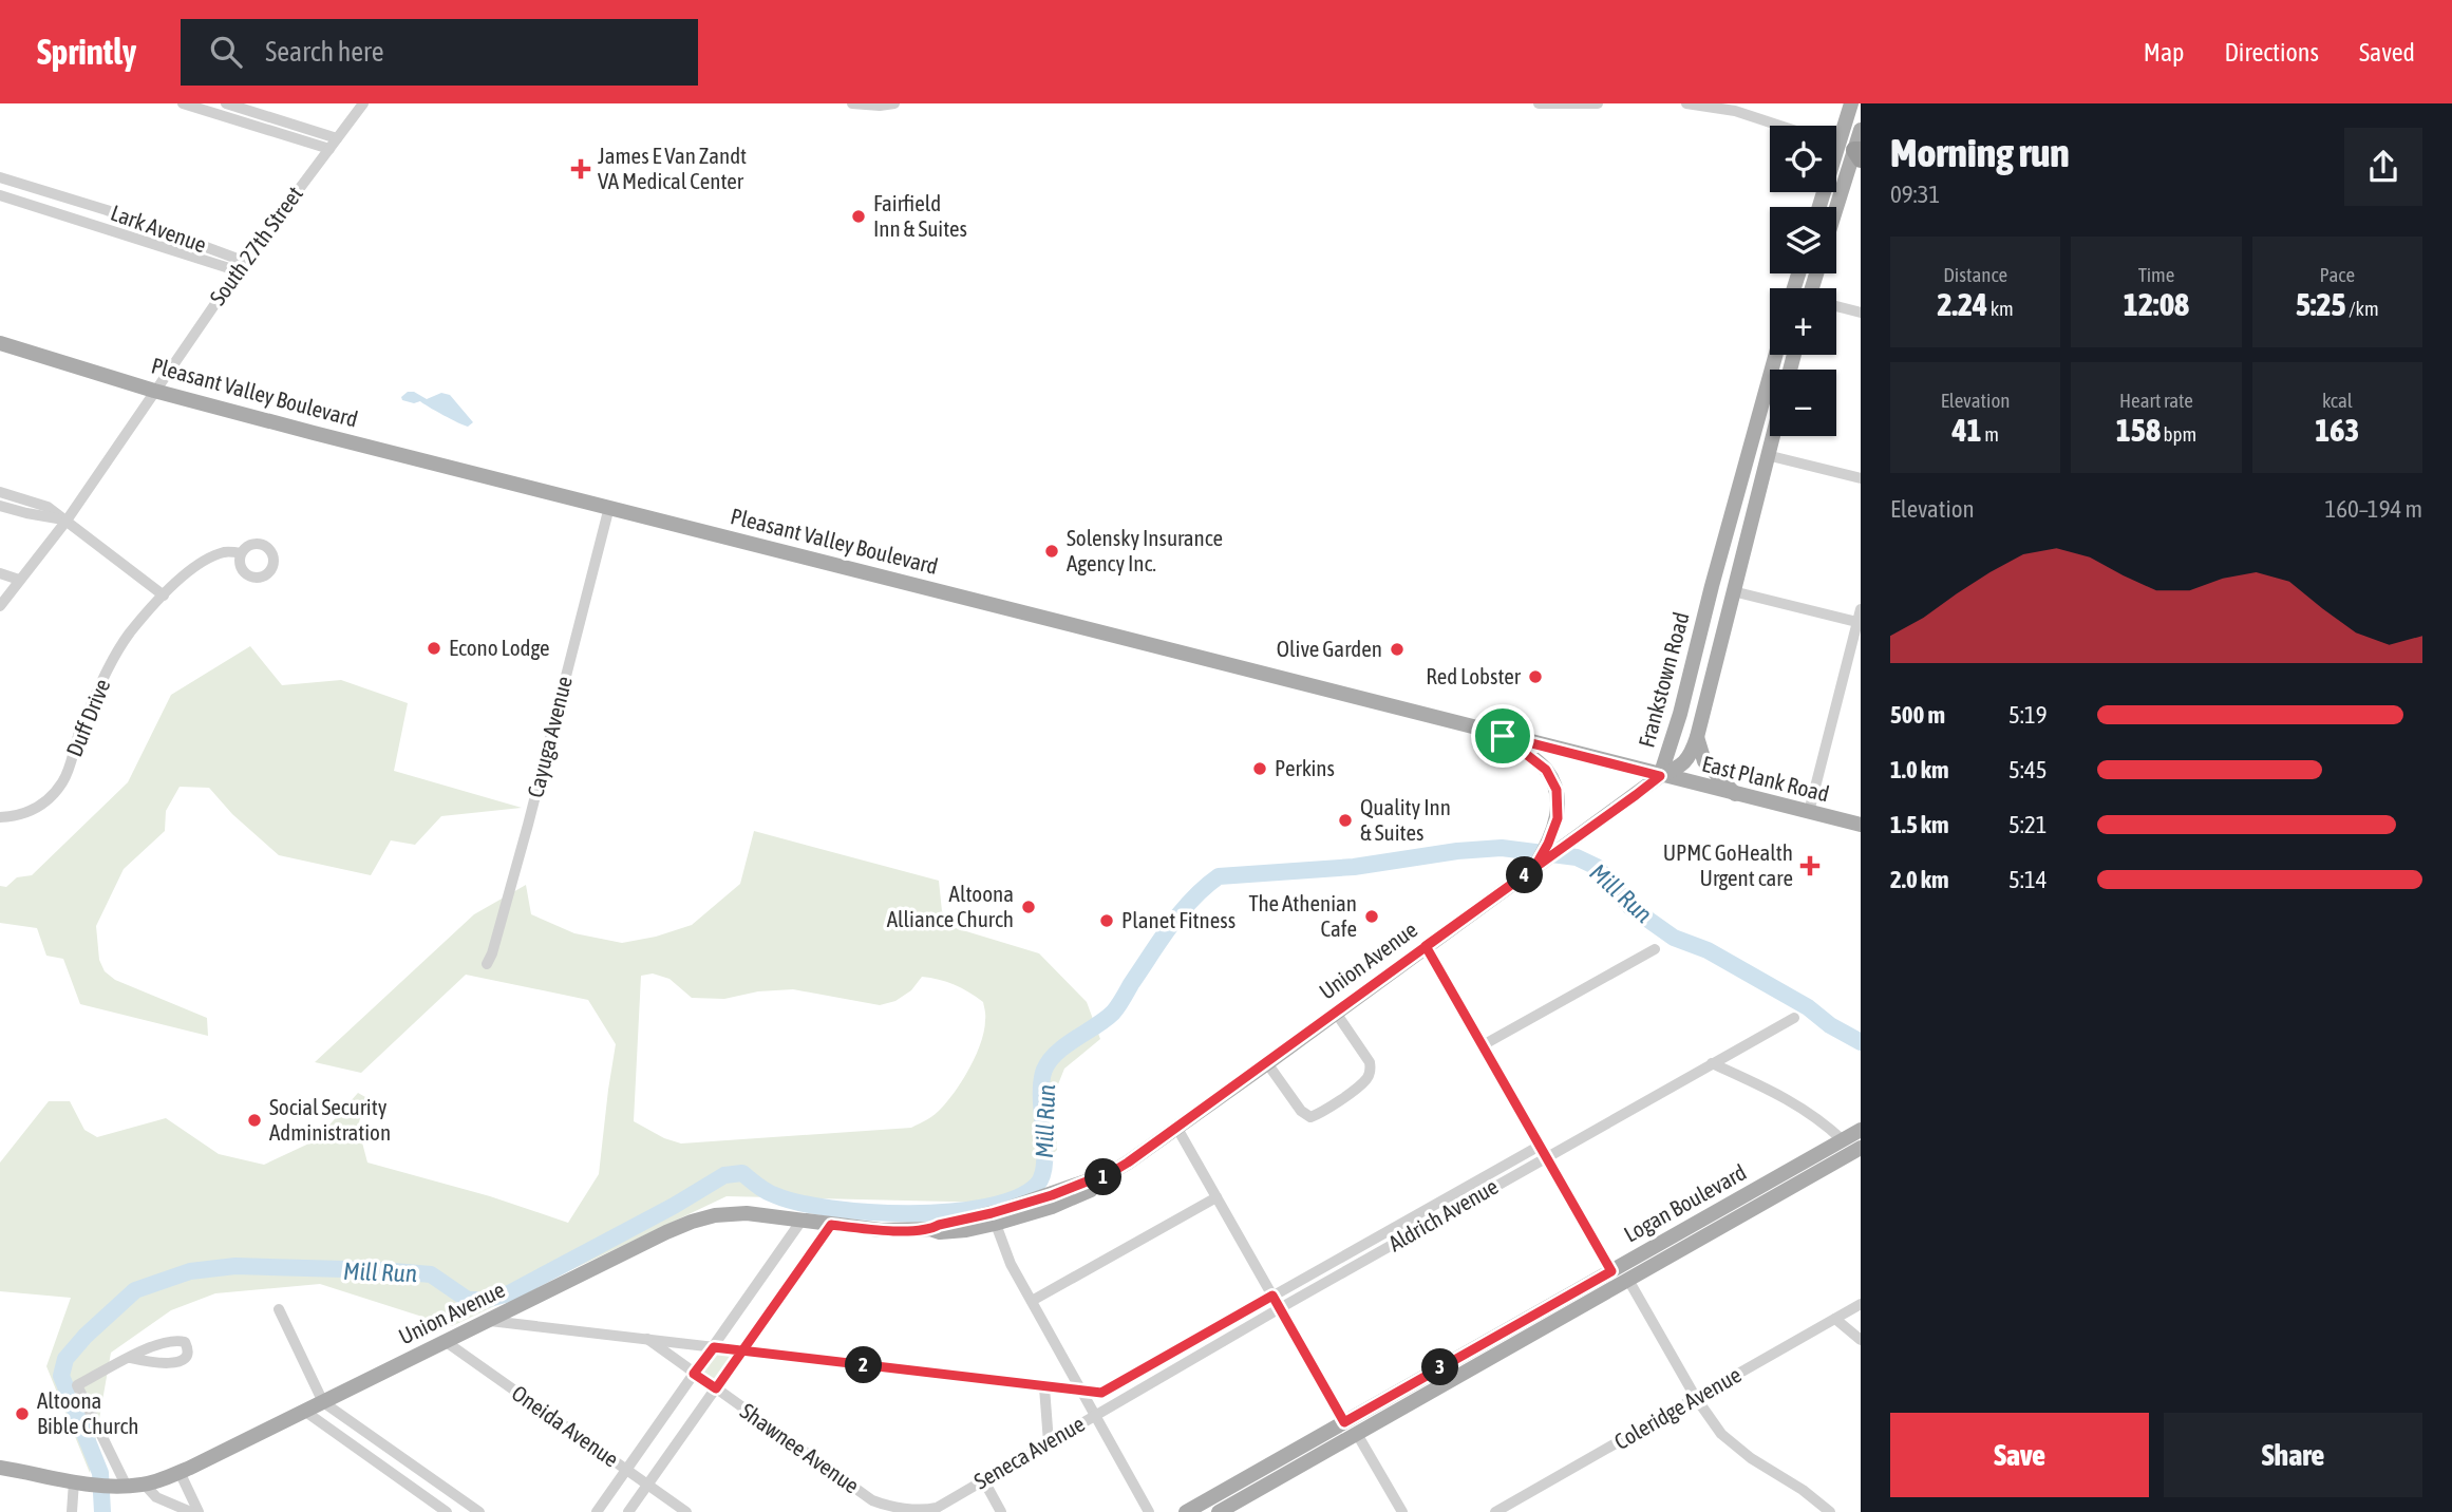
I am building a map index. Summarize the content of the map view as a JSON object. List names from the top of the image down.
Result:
{
  "streets": {
    "main road": [
      "Pleasant Valley Boulevard",
      "Frankstown Road",
      "East Plank Road",
      "Union Avenue",
      "Logan Boulevard"
    ],
    "street": [
      "Lark Avenue",
      "South 27th Street",
      "Duff Drive",
      "Cayuga Avenue",
      "Aldrich Avenue",
      "Coleridge Avenue",
      "Oneida Avenue",
      "Shawnee Avenue",
      "Seneca Avenue"
    ]
  },
  "crossings": [
    ["Lark Avenue", "South 27th Street"],
    ["South 27th Street", "Pleasant Valley Boulevard"],
    ["Pleasant Valley Boulevard", "Frankstown Road"],
    ["Pleasant Valley Boulevard", "Cayuga Avenue"],
    ["Pleasant Valley Boulevard", "East Plank Road"],
    ["Pleasant Valley Boulevard", "Union Avenue"],
    ["Frankstown Road", "East Plank Road"],
    ["Frankstown Road", "Union Avenue"],
    ["East Plank Road", "Union Avenue"],
    ["Union Avenue", "Aldrich Avenue"],
    ["Union Avenue", "Oneida Avenue"],
    ["Aldrich Avenue", "Shawnee Avenue"],
    ["Aldrich Avenue", "Seneca Avenue"],
    ["Shawnee Avenue", "Seneca Avenue"]
  ],
  "water": ["Mill Run"],
  "places": {
    "health": ["James E Van Zandt VA Medical Center", "UPMC GoHealth Urgent care"],
    "other": [
      "Fairfield Inn & Suites",
      "Solensky Insurance Agency Inc.",
      "Econo Lodge",
      "Olive Garden",
      "Red Lobster",
      "Perkins",
      "Quality Inn & Suites",
      "Altoona Alliance Church",
      "The Athenian Cafe",
      "Planet Fitness",
      "Social Security Administration",
      "Altoona Bible Church"
    ]
  },
  "page": {
    "header": "Sprintly",
    "search": "Search here",
    "nav": ["Map", "Directions", "Saved"],
    "heading": ["Morning run", "09:31"],
    "map_buttons": ["+", "−"],
    "stats": [
      ["Distance", "2.24 km"],
      ["Time", "12:08"],
      ["Pace", "5:25 /km"],
      ["Elevation", "41 m"],
      ["Heart rate", "158 bpm"],
      ["kcal", "163"]
    ],
    "chart": ["Elevation", "160–194 m"],
    "list": [
      {
        "name": "500 m",
        "note": "5:19"
      },
      {
        "name": "1.0 km",
        "note": "5:45"
      },
      {
        "name": "1.5 km",
        "note": "5:21"
      },
      {
        "name": "2.0 km",
        "note": "5:14"
      }
    ],
    "pins": [
      "4",
      "1",
      "2",
      "3"
    ],
    "buttons": ["Save", "Share"]
  }
}
